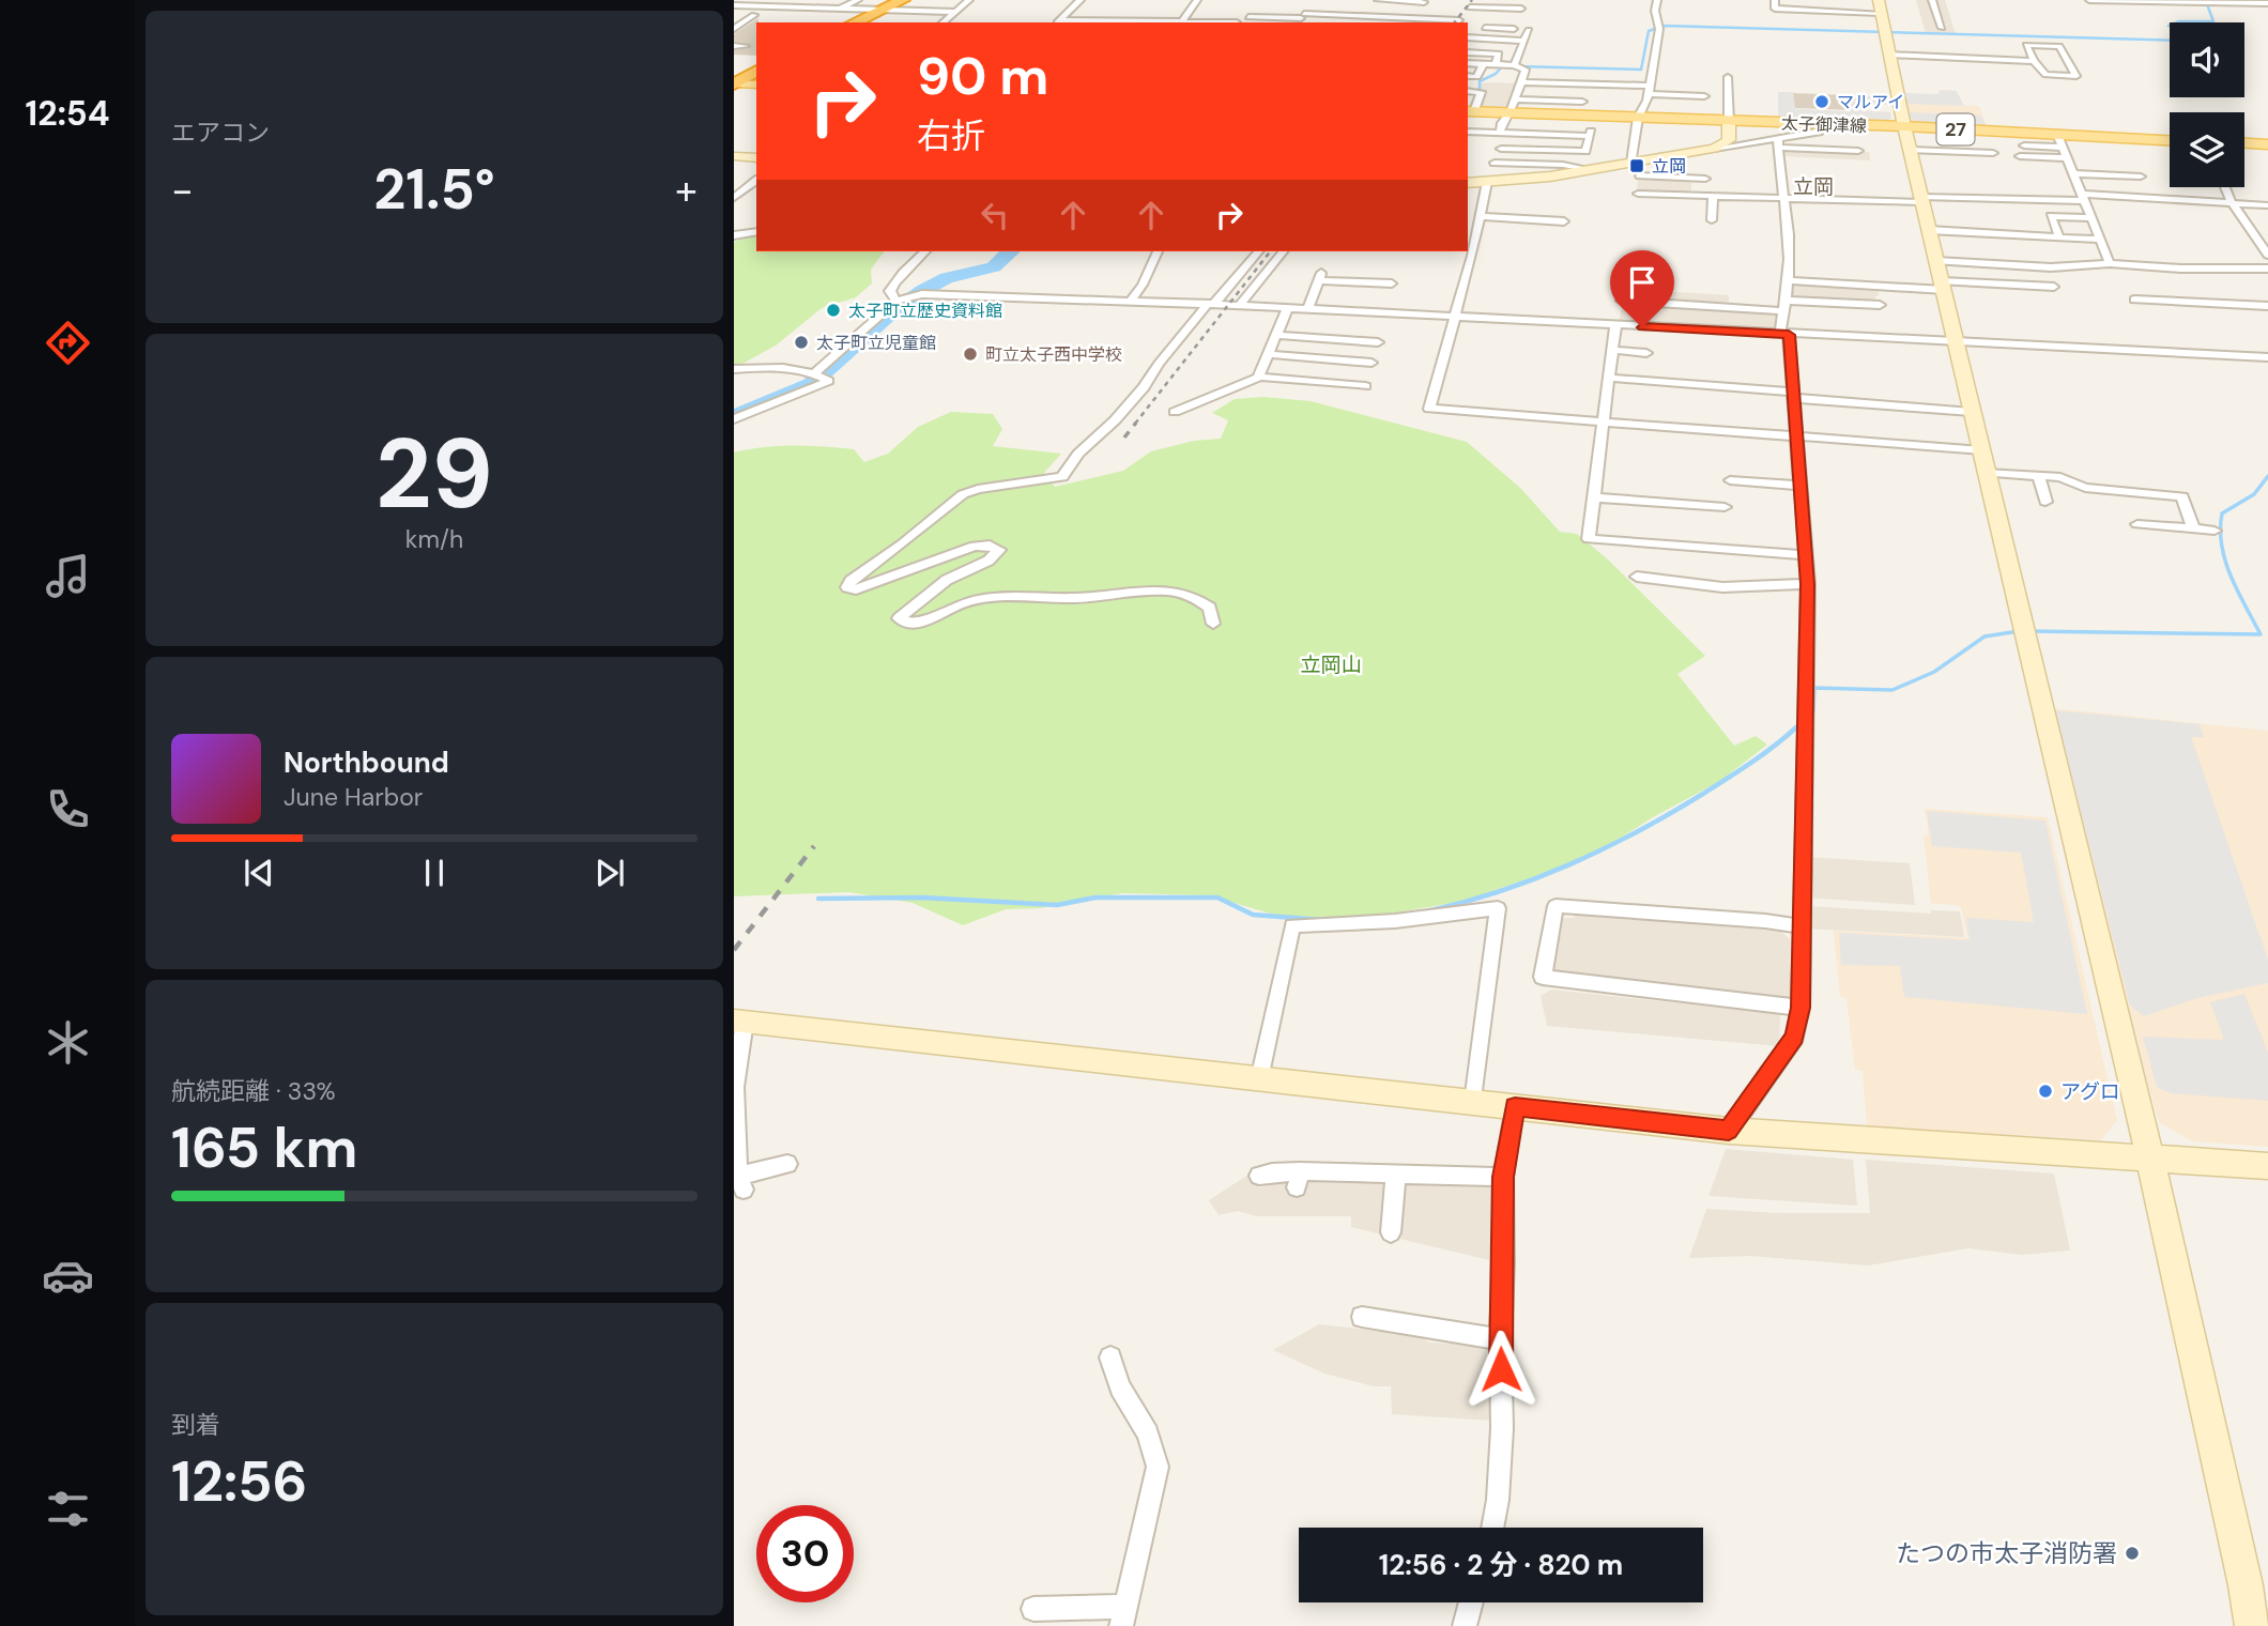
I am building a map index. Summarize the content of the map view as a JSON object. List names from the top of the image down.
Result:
{
  "streets": {
    "main road": ["太子御津線", "27"]
  },
  "districts": ["立岡"],
  "parks": ["立岡山"],
  "places": {
    "other": [
      "マルアイ",
      "太子町立歴史資料館",
      "太子町立児童館",
      "町立太子西中学校",
      "アグロ",
      "たつの市太子消防署"
    ],
    "transit": ["立岡"]
  },
  "page": {
    "tabs": "12:54",
    "tile": [
      "エアコン",
      ["29", "km/h"],
      ["航続距離 · 33%", "165 km"],
      ["到着", "12:56"]
    ],
    "turn": ["90 m", "右折"],
    "heat": ["−", "21.5°", "+"],
    "song": ["Northbound", "June Harbor"],
    "limit": "30",
    "trip": "12:56 · 2 分 · 820 m"
  }
}
